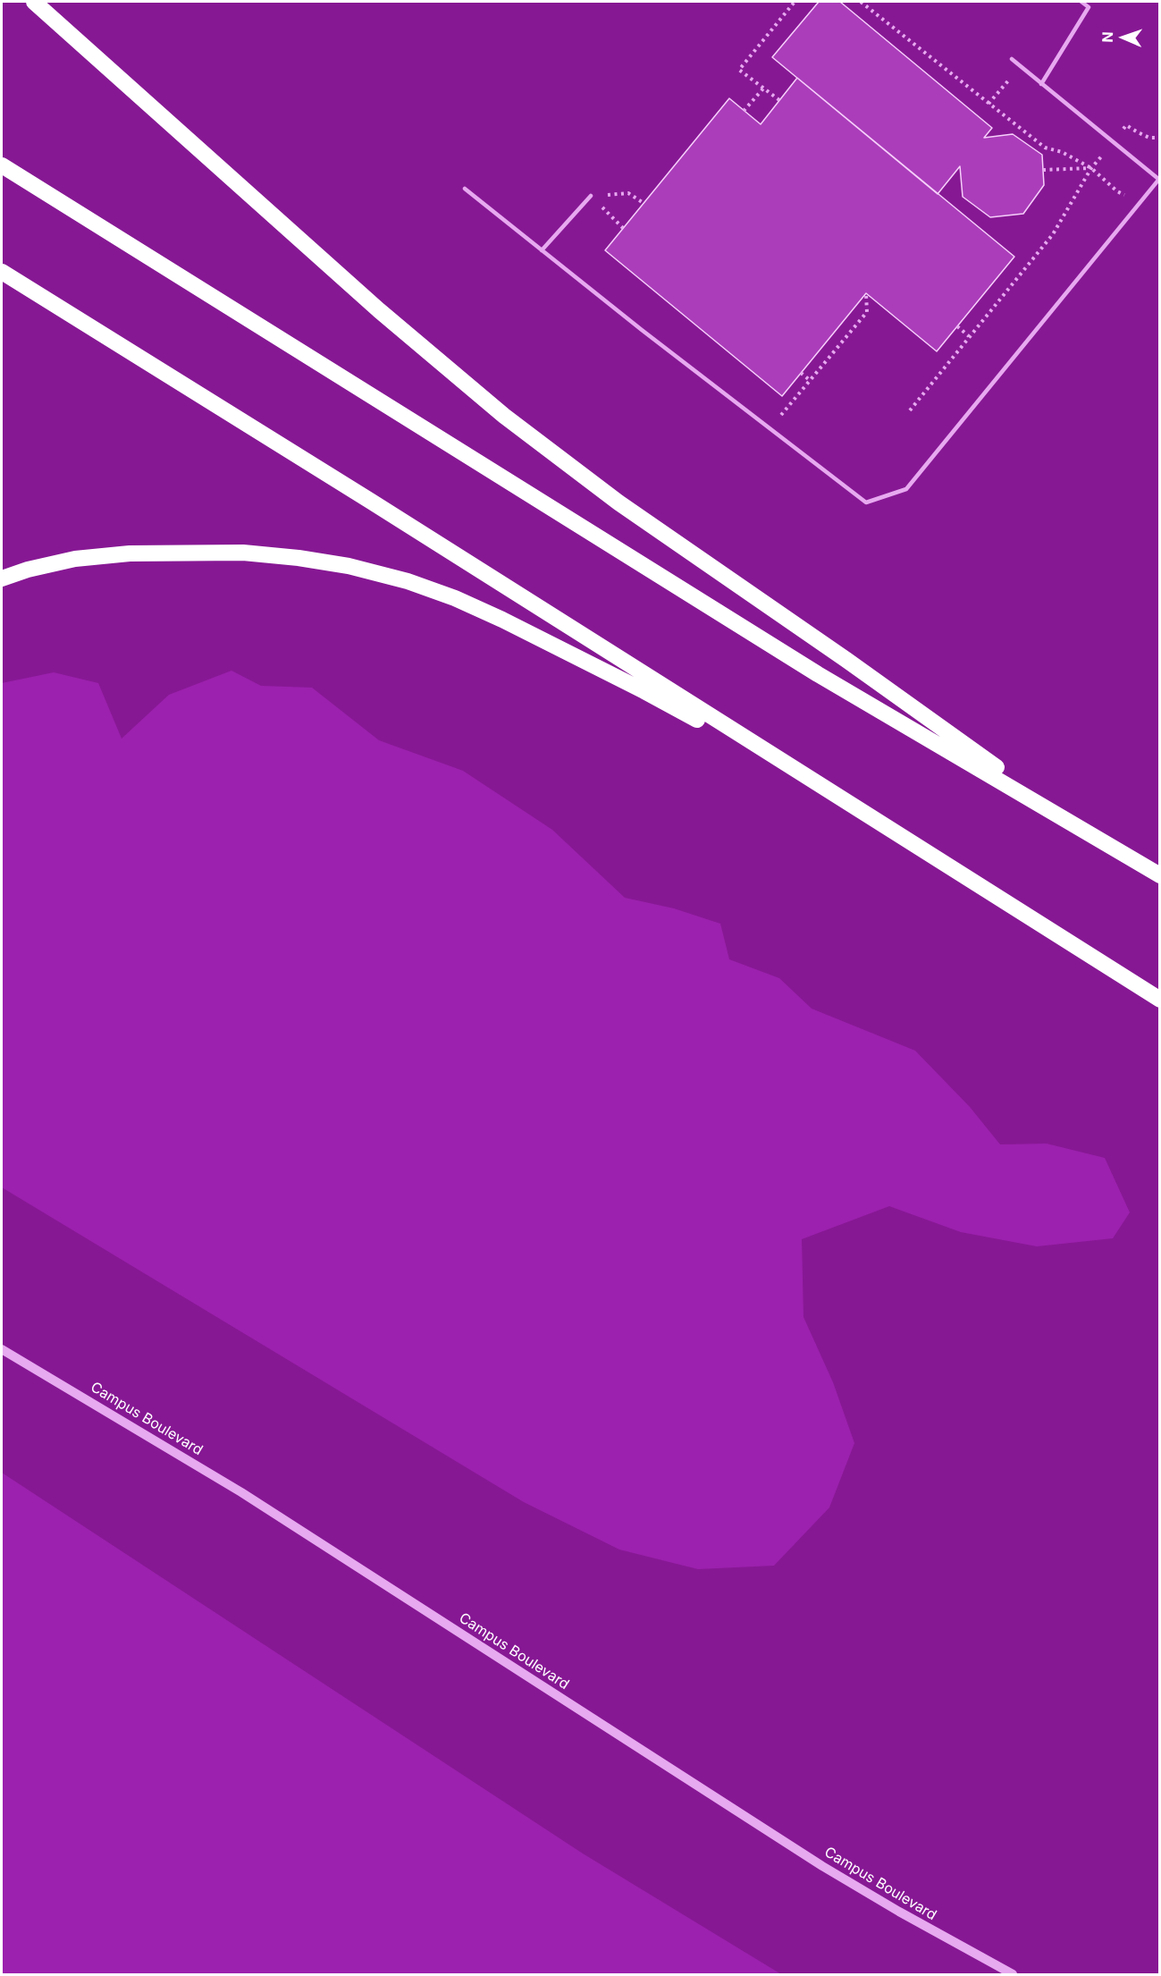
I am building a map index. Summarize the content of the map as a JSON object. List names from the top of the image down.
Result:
{
  "streets": {
    "street": ["Campus Boulevard"]
  },
  "north": "left"
}
